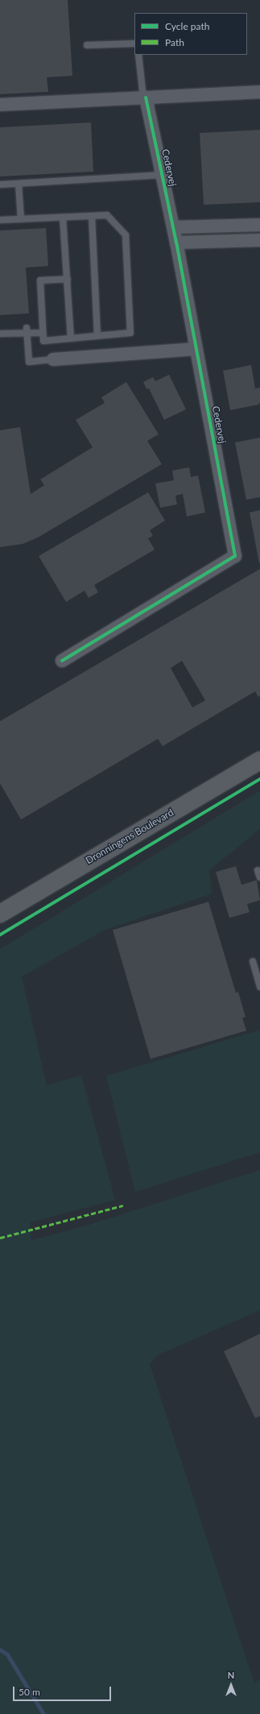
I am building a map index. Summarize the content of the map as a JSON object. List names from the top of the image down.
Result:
{
  "streets": {
    "main road": ["Dronningens Boulevard"],
    "street": ["Cedervej"]
  },
  "legend": ["Cycle path", "Path"],
  "scale_bar": "50 m",
  "north": "top"
}
